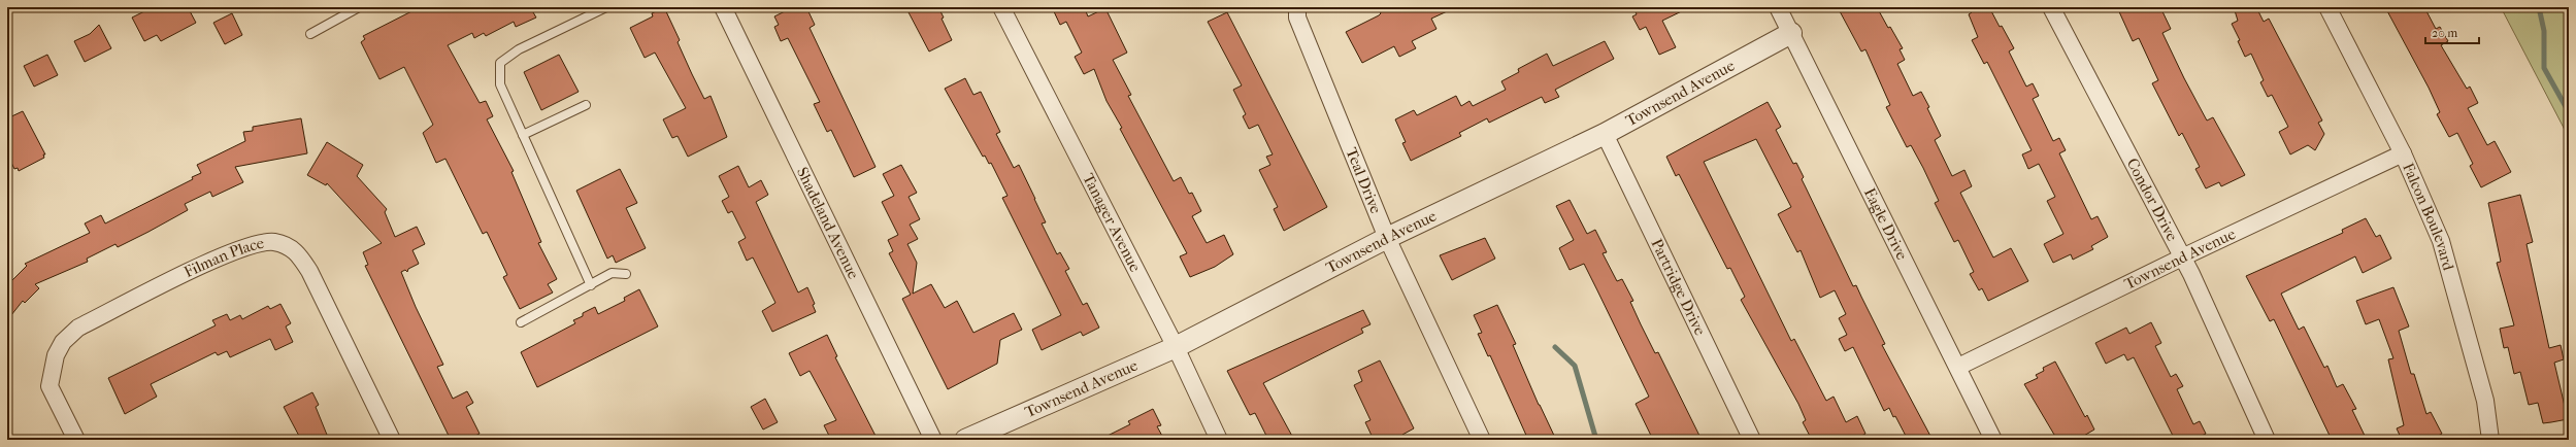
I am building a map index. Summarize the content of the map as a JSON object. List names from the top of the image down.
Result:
{
  "streets": {
    "street": [
      "Townsend Avenue",
      "Teal Drive",
      "Condor Drive",
      "Falcon Boulevard",
      "Tanager Avenue",
      "Eagle Drive",
      "Shadeland Avenue",
      "Filman Place",
      "Partridge Drive"
    ]
  },
  "crossings": [
    ["Townsend Avenue", "Teal Drive"],
    ["Townsend Avenue", "Condor Drive"],
    ["Townsend Avenue", "Falcon Boulevard"],
    ["Townsend Avenue", "Tanager Avenue"],
    ["Townsend Avenue", "Eagle Drive"],
    ["Townsend Avenue", "Partridge Drive"]
  ],
  "scale_bar": "20 m"
}
